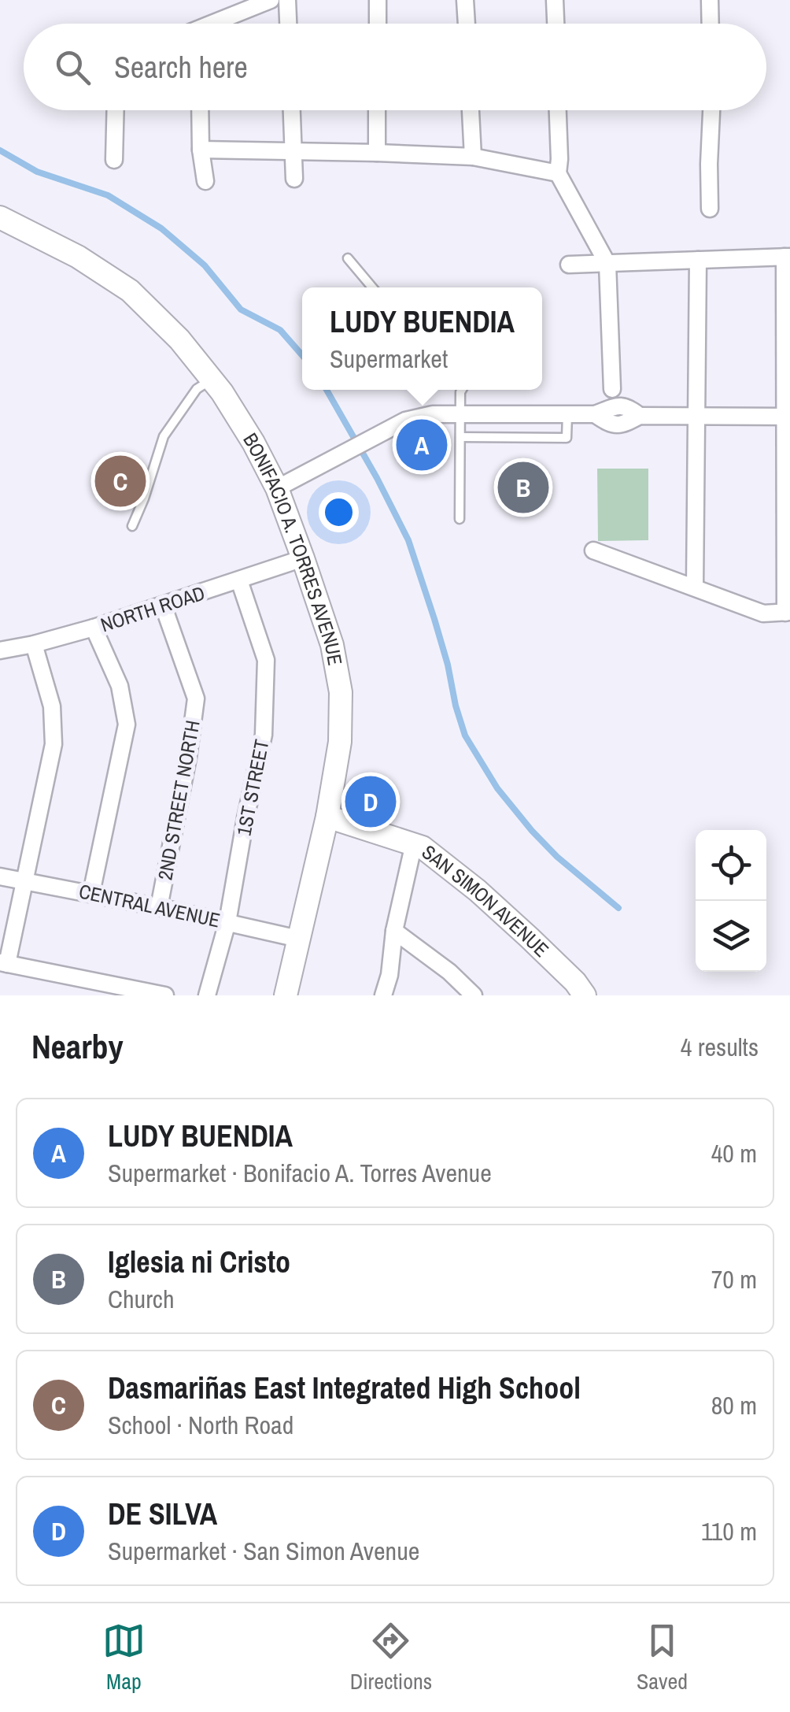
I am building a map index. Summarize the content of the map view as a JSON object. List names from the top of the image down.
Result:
{
  "streets": {
    "street": [
      "BONIFACIO A. TORRES AVENUE",
      "NORTH ROAD",
      "1ST STREET",
      "2ND STREET NORTH",
      "SAN SIMON AVENUE",
      "CENTRAL AVENUE"
    ]
  },
  "crossings": [
    ["BONIFACIO A. TORRES AVENUE", "NORTH ROAD"],
    ["BONIFACIO A. TORRES AVENUE", "SAN SIMON AVENUE"],
    ["BONIFACIO A. TORRES AVENUE", "CENTRAL AVENUE"],
    ["NORTH ROAD", "1ST STREET"],
    ["NORTH ROAD", "2ND STREET NORTH"],
    ["1ST STREET", "CENTRAL AVENUE"],
    ["2ND STREET NORTH", "CENTRAL AVENUE"]
  ],
  "page": {
    "search": "Search here",
    "popup": ["LUDY BUENDIA", "Supermarket"],
    "pins": [
      "A",
      "C",
      "B",
      "D"
    ],
    "heading": ["Nearby", "4 results"],
    "list": [
      {
        "mark": "A",
        "name": "LUDY BUENDIA",
        "note": "Supermarket · Bonifacio A. Torres Avenue",
        "value": "40 m"
      },
      {
        "mark": "B",
        "name": "Iglesia ni Cristo",
        "note": "Church",
        "value": "70 m"
      },
      {
        "mark": "C",
        "name": "Dasmariñas East Integrated High School",
        "note": "School · North Road",
        "value": "80 m"
      },
      {
        "mark": "D",
        "name": "DE SILVA",
        "note": "Supermarket · San Simon Avenue",
        "value": "110 m"
      }
    ],
    "nav": ["Map", "Directions", "Saved"]
  }
}
